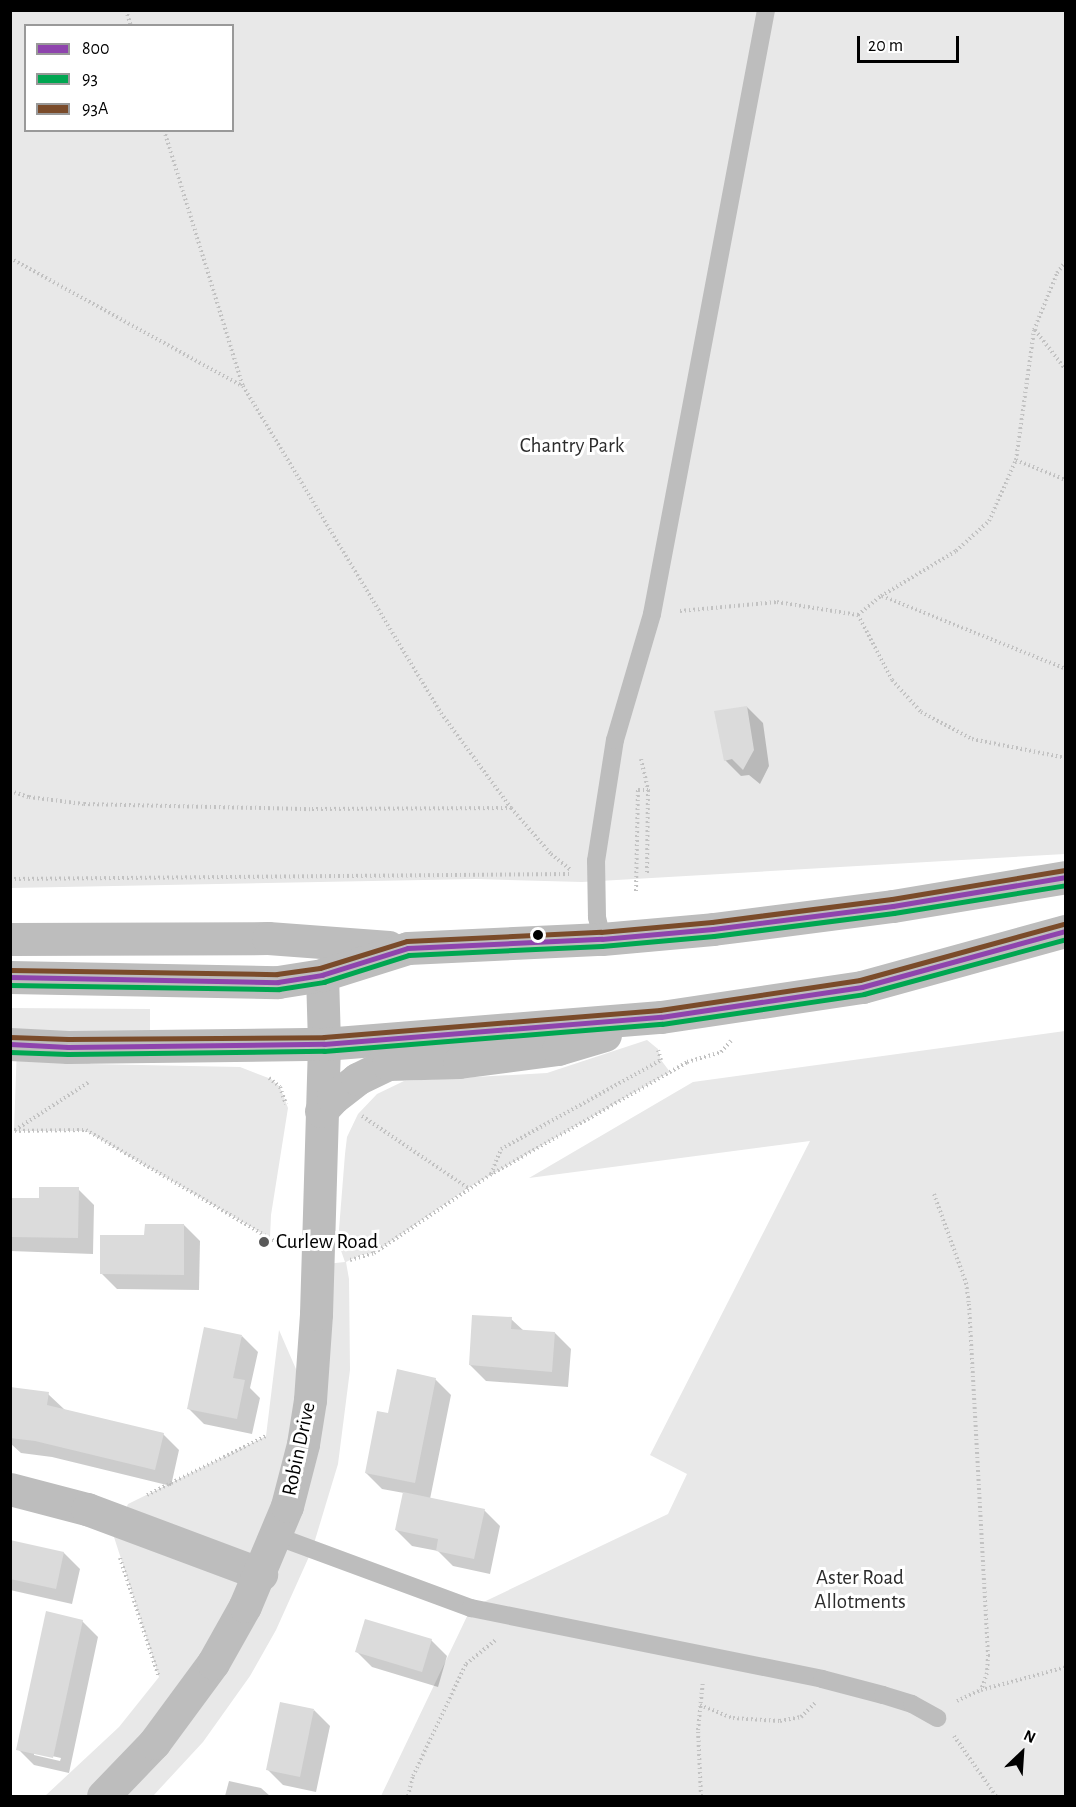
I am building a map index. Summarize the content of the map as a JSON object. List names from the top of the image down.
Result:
{
  "streets": {
    "main road": ["Robin Drive"]
  },
  "parks": ["Chantry Park", "Aster Road Allotments"],
  "places": ["Curlew Road"],
  "lines": ["transit line 93A", "transit line 800", "transit line 93"],
  "legend": ["800", "93", "93A"],
  "scale_bar": "20 m",
  "north": "top right"
}
